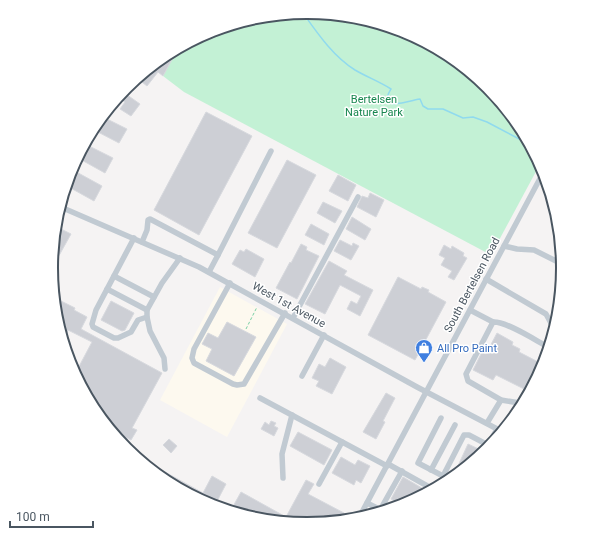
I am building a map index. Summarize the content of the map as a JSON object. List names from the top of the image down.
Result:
{
  "streets": {
    "street": ["South Bertelsen Road", "West 1st Avenue"]
  },
  "crossings": [
    ["South Bertelsen Road", "West 1st Avenue"]
  ],
  "parks": ["Bertelsen Nature Park"],
  "places": {
    "shop": ["All Pro Paint"]
  },
  "scale_bar": "100 m"
}
